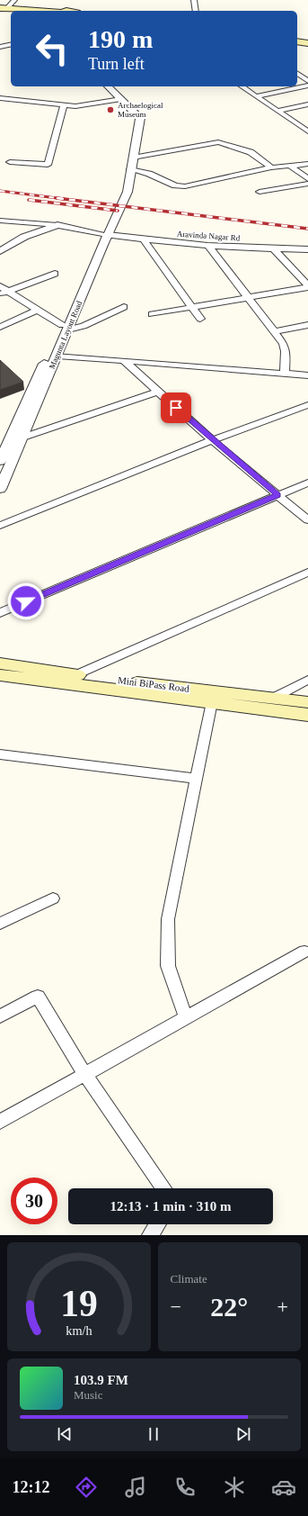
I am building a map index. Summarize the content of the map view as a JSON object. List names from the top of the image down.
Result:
{
  "streets": {
    "main road": ["Mini BiPass Road"],
    "street": ["Aravinda Nagar Rd", "Magunta Layout Road"]
  },
  "crossings": [
    ["Aravinda Nagar Rd", "Magunta Layout Road"]
  ],
  "places": ["Archaelogical Museum"],
  "page": {
    "turn": ["190 m", "Turn left"],
    "limit": "30",
    "trip": "12:13 · 1 min · 310 m",
    "tile": "Climate",
    "heat": ["−", "22°", "+"],
    "song": ["103.9 FM", "Music"],
    "tabs": "12:12",
    "gauge": ["19", "km/h"]
  }
}
